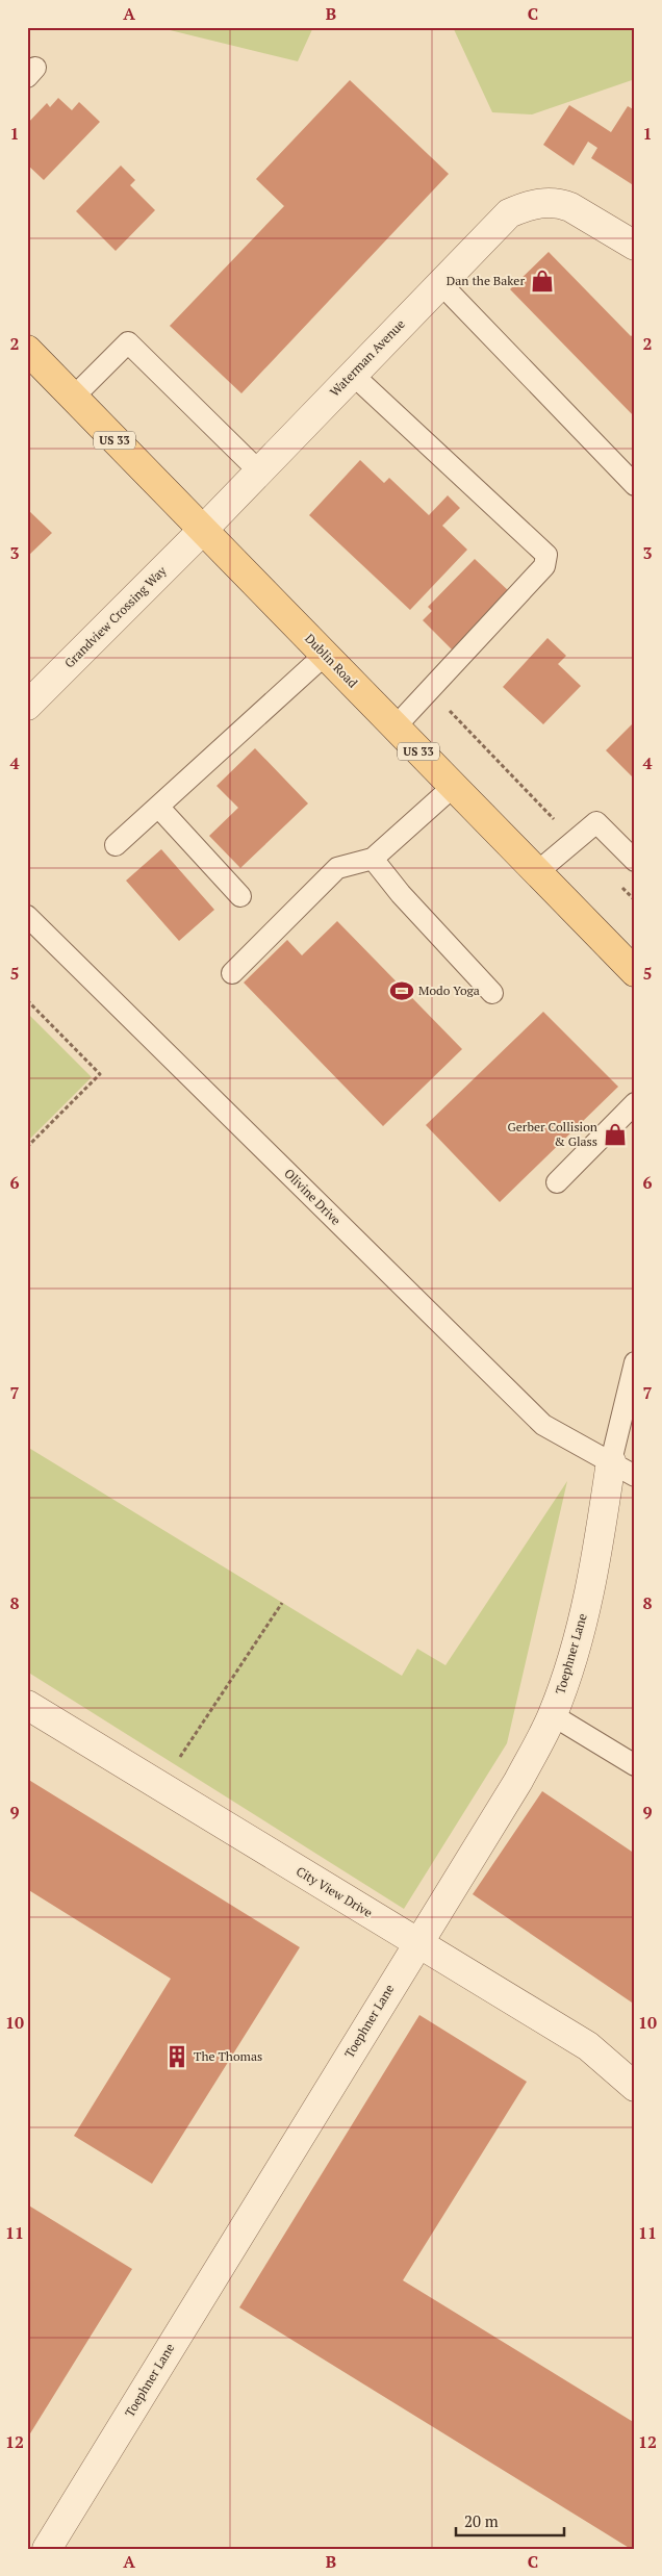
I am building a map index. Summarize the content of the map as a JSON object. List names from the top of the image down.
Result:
{
  "streets": {
    "main road": ["US 33", "Dublin Road"],
    "street": [
      "Waterman Avenue",
      "Grandview Crossing Way",
      "Toephner Lane",
      "City View Drive"
    ],
    "lane": ["Olivine Drive"]
  },
  "crossings": [
    ["Waterman Avenue", "Grandview Crossing Way"],
    ["Waterman Avenue", "Dublin Road"],
    ["Grandview Crossing Way", "Dublin Road"],
    ["Olivine Drive", "Toephner Lane"],
    ["Toephner Lane", "City View Drive"]
  ],
  "places": {
    "shop": ["Dan the Baker", "Gerber Collision & Glass"],
    "sports": ["Modo Yoga"],
    "building": ["The Thomas"]
  },
  "scale_bar": "20 m",
  "grid": {
    "columns": ["A", "B", "C"],
    "rows": [
      "1",
      "2",
      "3",
      "4",
      "5",
      "6",
      "7",
      "8",
      "9",
      "10",
      "11",
      "12"
    ]
  }
}
